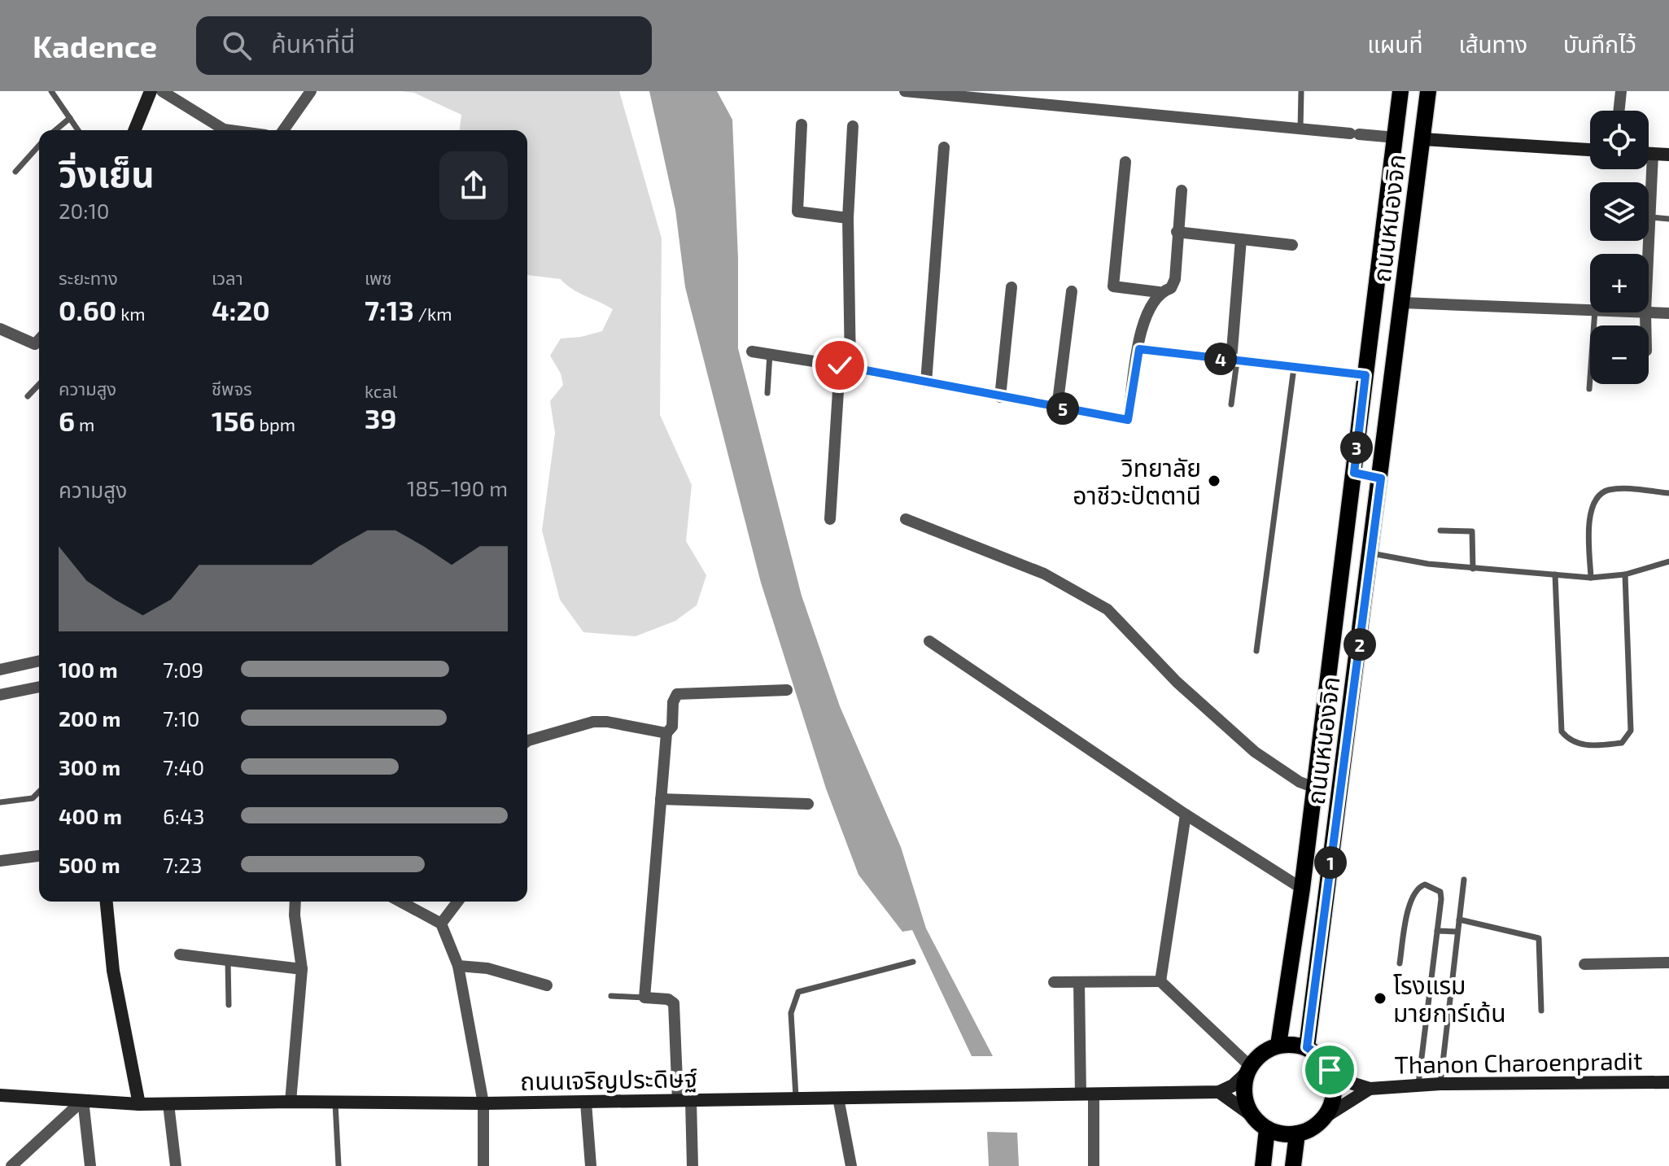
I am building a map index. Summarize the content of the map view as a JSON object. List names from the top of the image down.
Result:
{
  "streets": {
    "main road": ["ถนนหนองจิก", "Thanon Charoenpradit", "ถนนเจริญประดิษฐ์"]
  },
  "places": ["วิทยาลัย อาชีวะปัตตานี", "โรงแรม มายการ์เด้น"],
  "page": {
    "header": "Kadence",
    "search": "ค้นหาที่นี่",
    "nav": ["แผนที่", "เส้นทาง", "บันทึกไว้"],
    "map_buttons": ["+", "−"],
    "heading": ["วิ่งเย็น", "20:10"],
    "stats": [
      ["ระยะทาง", "0.60 km"],
      ["เวลา", "4:20"],
      ["เพซ", "7:13 /km"],
      ["ความสูง", "6 m"],
      ["ชีพจร", "156 bpm"],
      ["kcal", "39"]
    ],
    "pins": [
      "4",
      "5",
      "3",
      "2",
      "1"
    ],
    "chart": ["ความสูง", "185–190 m"],
    "list": [
      {
        "name": "100 m",
        "note": "7:09"
      },
      {
        "name": "200 m",
        "note": "7:10"
      },
      {
        "name": "300 m",
        "note": "7:40"
      },
      {
        "name": "400 m",
        "note": "6:43"
      },
      {
        "name": "500 m",
        "note": "7:23"
      }
    ]
  }
}
